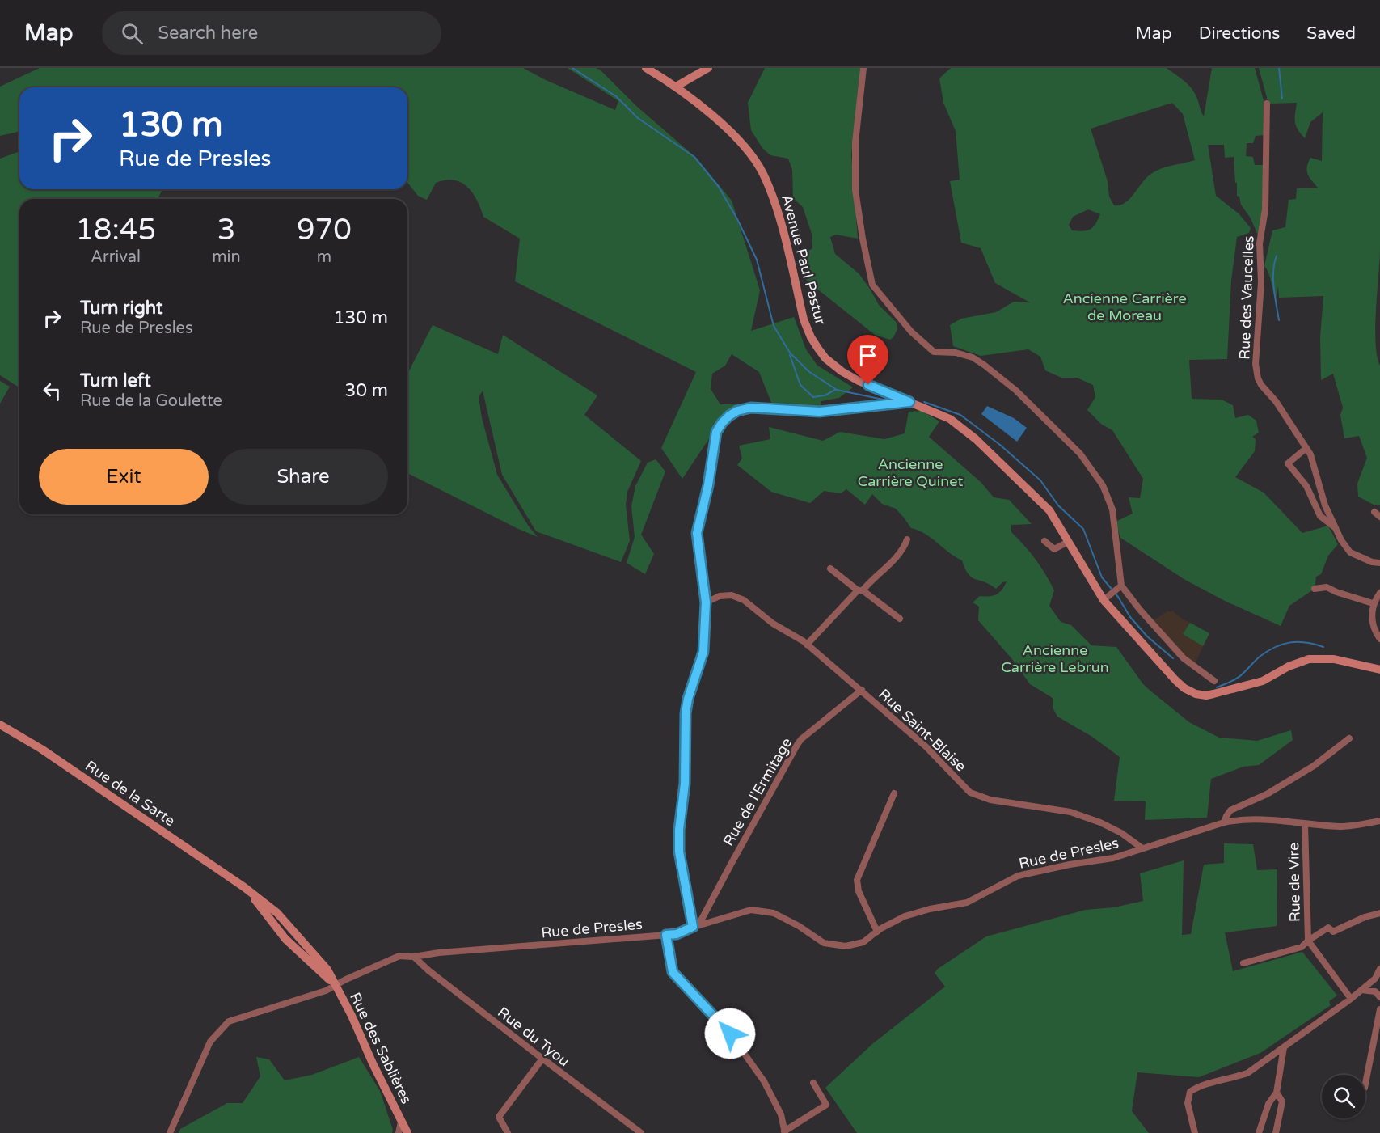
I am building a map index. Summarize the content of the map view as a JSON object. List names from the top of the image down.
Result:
{
  "streets": {
    "main road": ["Avenue Paul Pastur", "Rue de la Sarte", "Rue des Sablières"],
    "street": [
      "Rue des Vaucelles",
      "Rue Saint-Blaise",
      "Rue de l'Ermitage",
      "Rue de Presles",
      "Rue de Vire",
      "Rue du Tyou"
    ]
  },
  "crossings": [
    ["Rue Saint-Blaise", "Rue de l'Ermitage"],
    ["Rue Saint-Blaise", "Rue de Presles"],
    ["Rue de l'Ermitage", "Rue de Presles"],
    ["Rue de la Sarte", "Rue de Presles"],
    ["Rue de la Sarte", "Rue des Sablières"],
    ["Rue de Presles", "Rue de Vire"],
    ["Rue de Presles", "Rue du Tyou"],
    ["Rue de Presles", "Rue des Sablières"]
  ],
  "parks": ["Ancienne Carrière de Moreau", "Ancienne Carrière Quinet", "Ancienne Carrière Lebrun"],
  "page": {
    "header": "Map",
    "search": "Search here",
    "nav": ["Map", "Directions", "Saved"],
    "turn": ["130 m", "Rue de Presles"],
    "eta": [
      "18:45",
      "Arrival",
      "3",
      "min",
      "970",
      "m"
    ],
    "list": [
      {
        "name": "Turn right",
        "note": "Rue de Presles",
        "value": "130 m"
      },
      {
        "name": "Turn left",
        "note": "Rue de la Goulette",
        "value": "30 m"
      }
    ],
    "buttons": ["Exit", "Share"]
  }
}
